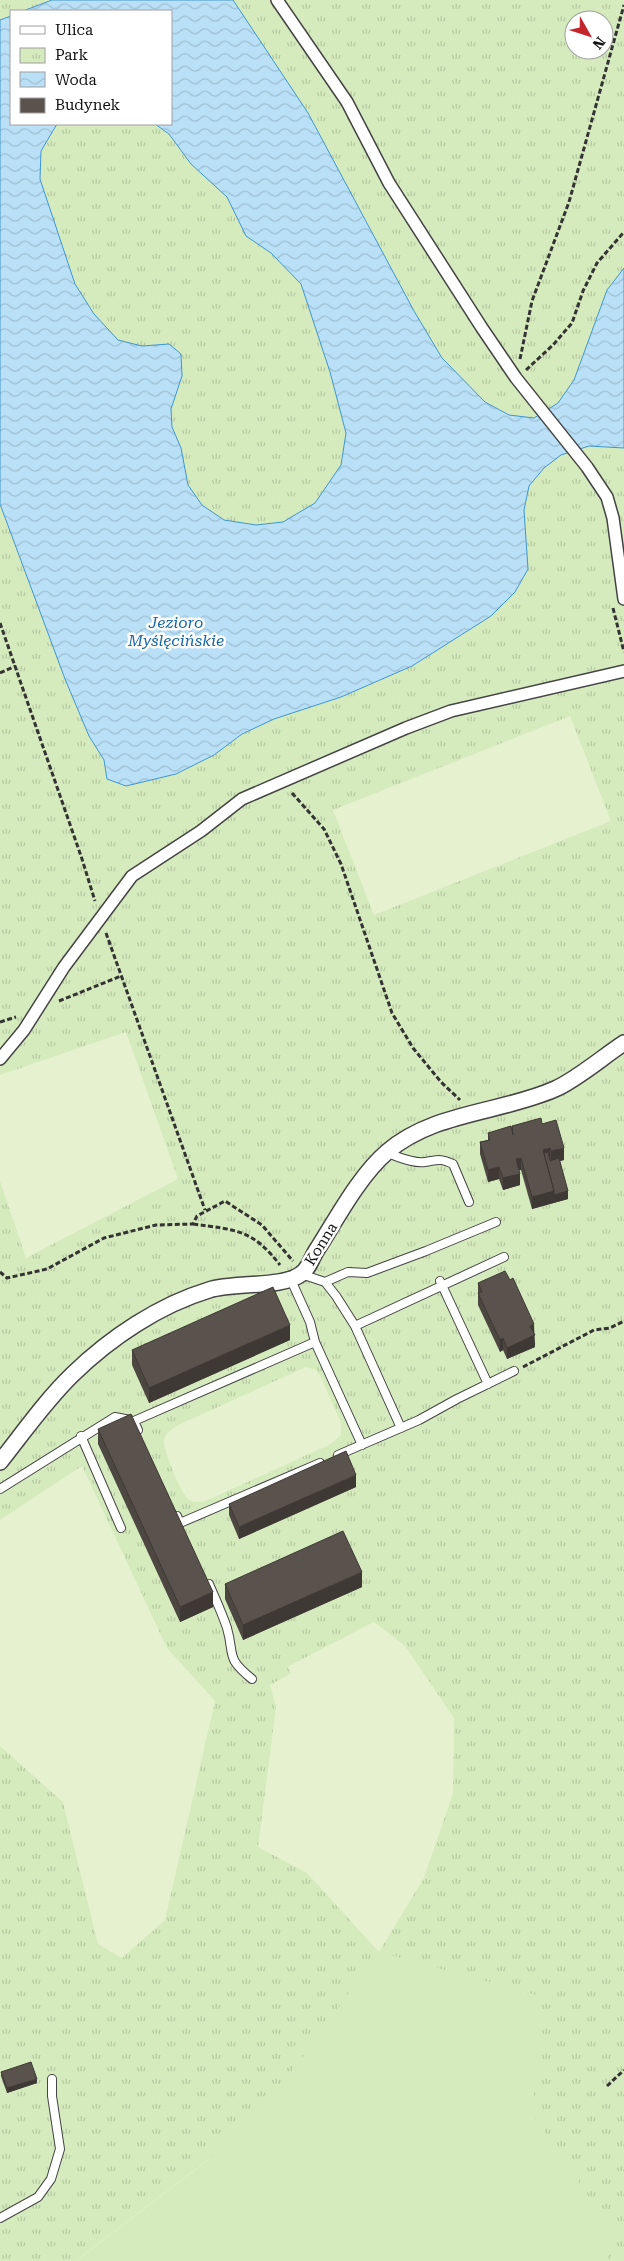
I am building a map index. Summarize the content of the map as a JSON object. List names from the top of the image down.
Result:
{
  "streets": {
    "street": ["Konna"]
  },
  "water": ["Jezioro Myślęcińskie"],
  "legend": [
    "Ulica",
    "Park",
    "Woda",
    "Budynek"
  ],
  "north": "bottom right"
}
